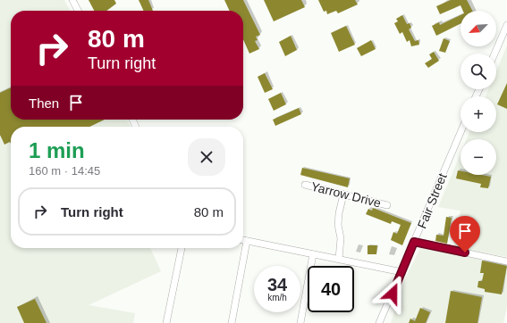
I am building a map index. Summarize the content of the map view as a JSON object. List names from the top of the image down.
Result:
{
  "streets": {
    "street": ["Yarrow Drive", "Fair Street"]
  },
  "north": "bottom left",
  "page": {
    "map_buttons": ["+", "−"],
    "turn": ["80 m", "Turn right"],
    "then": "Then",
    "heading": ["1 min", "160 m · 14:45"],
    "list": [
      {
        "name": "Turn right",
        "value": "80 m"
      }
    ],
    "speed": "34 km/h",
    "limit": "40"
  }
}
